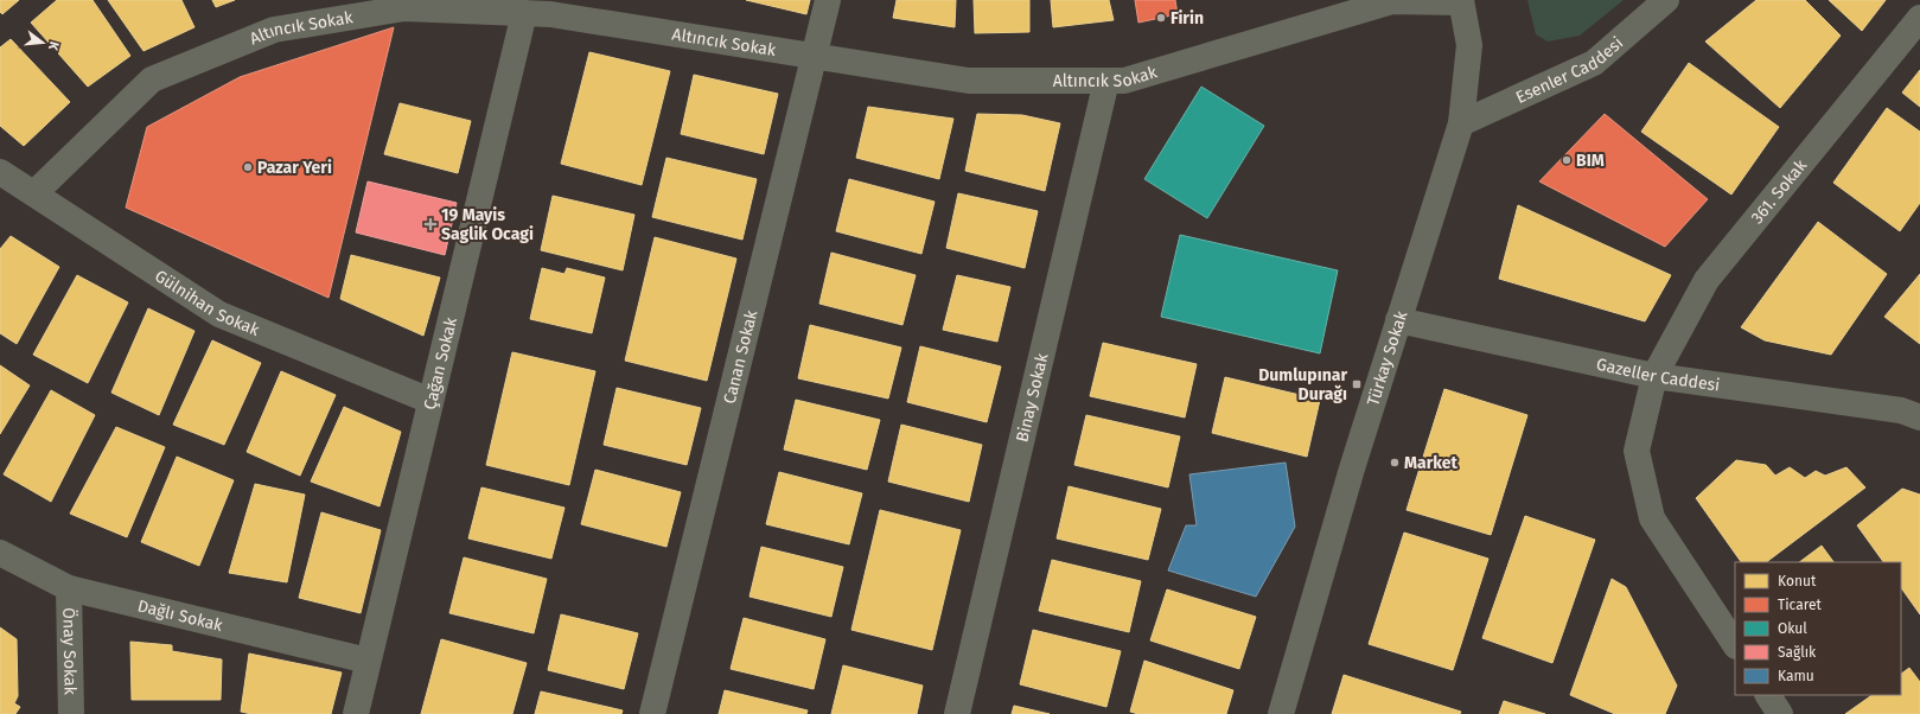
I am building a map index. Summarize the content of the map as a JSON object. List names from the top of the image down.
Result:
{
  "streets": {
    "street": [
      "Altıncık Sokak",
      "Esenler Caddesi",
      "361. Sokak",
      "Gülnihan Sokak",
      "Canan Sokak",
      "Türkay Sokak",
      "Çağan Sokak",
      "Gazeller Caddesi",
      "Binay Sokak",
      "Dağlı Sokak",
      "Önay Sokak"
    ]
  },
  "crossings": [
    ["Altıncık Sokak", "Gülnihan Sokak"],
    ["Altıncık Sokak", "Canan Sokak"],
    ["Altıncık Sokak", "Türkay Sokak"],
    ["Altıncık Sokak", "Çağan Sokak"],
    ["Altıncık Sokak", "Binay Sokak"],
    ["Esenler Caddesi", "Türkay Sokak"],
    ["361. Sokak", "Gazeller Caddesi"],
    ["Gülnihan Sokak", "Çağan Sokak"],
    ["Türkay Sokak", "Gazeller Caddesi"],
    ["Çağan Sokak", "Dağlı Sokak"],
    ["Dağlı Sokak", "Önay Sokak"]
  ],
  "places": {
    "other": [
      "Firin",
      "BIM",
      "Pazar Yeri",
      "Market"
    ],
    "health": ["19 Mayis Saglik Ocagi"],
    "transit": ["Dumlupınar Durağı"]
  },
  "legend": [
    "Konut",
    "Ticaret",
    "Okul",
    "Sağlık",
    "Kamu"
  ],
  "north": "right"
}
